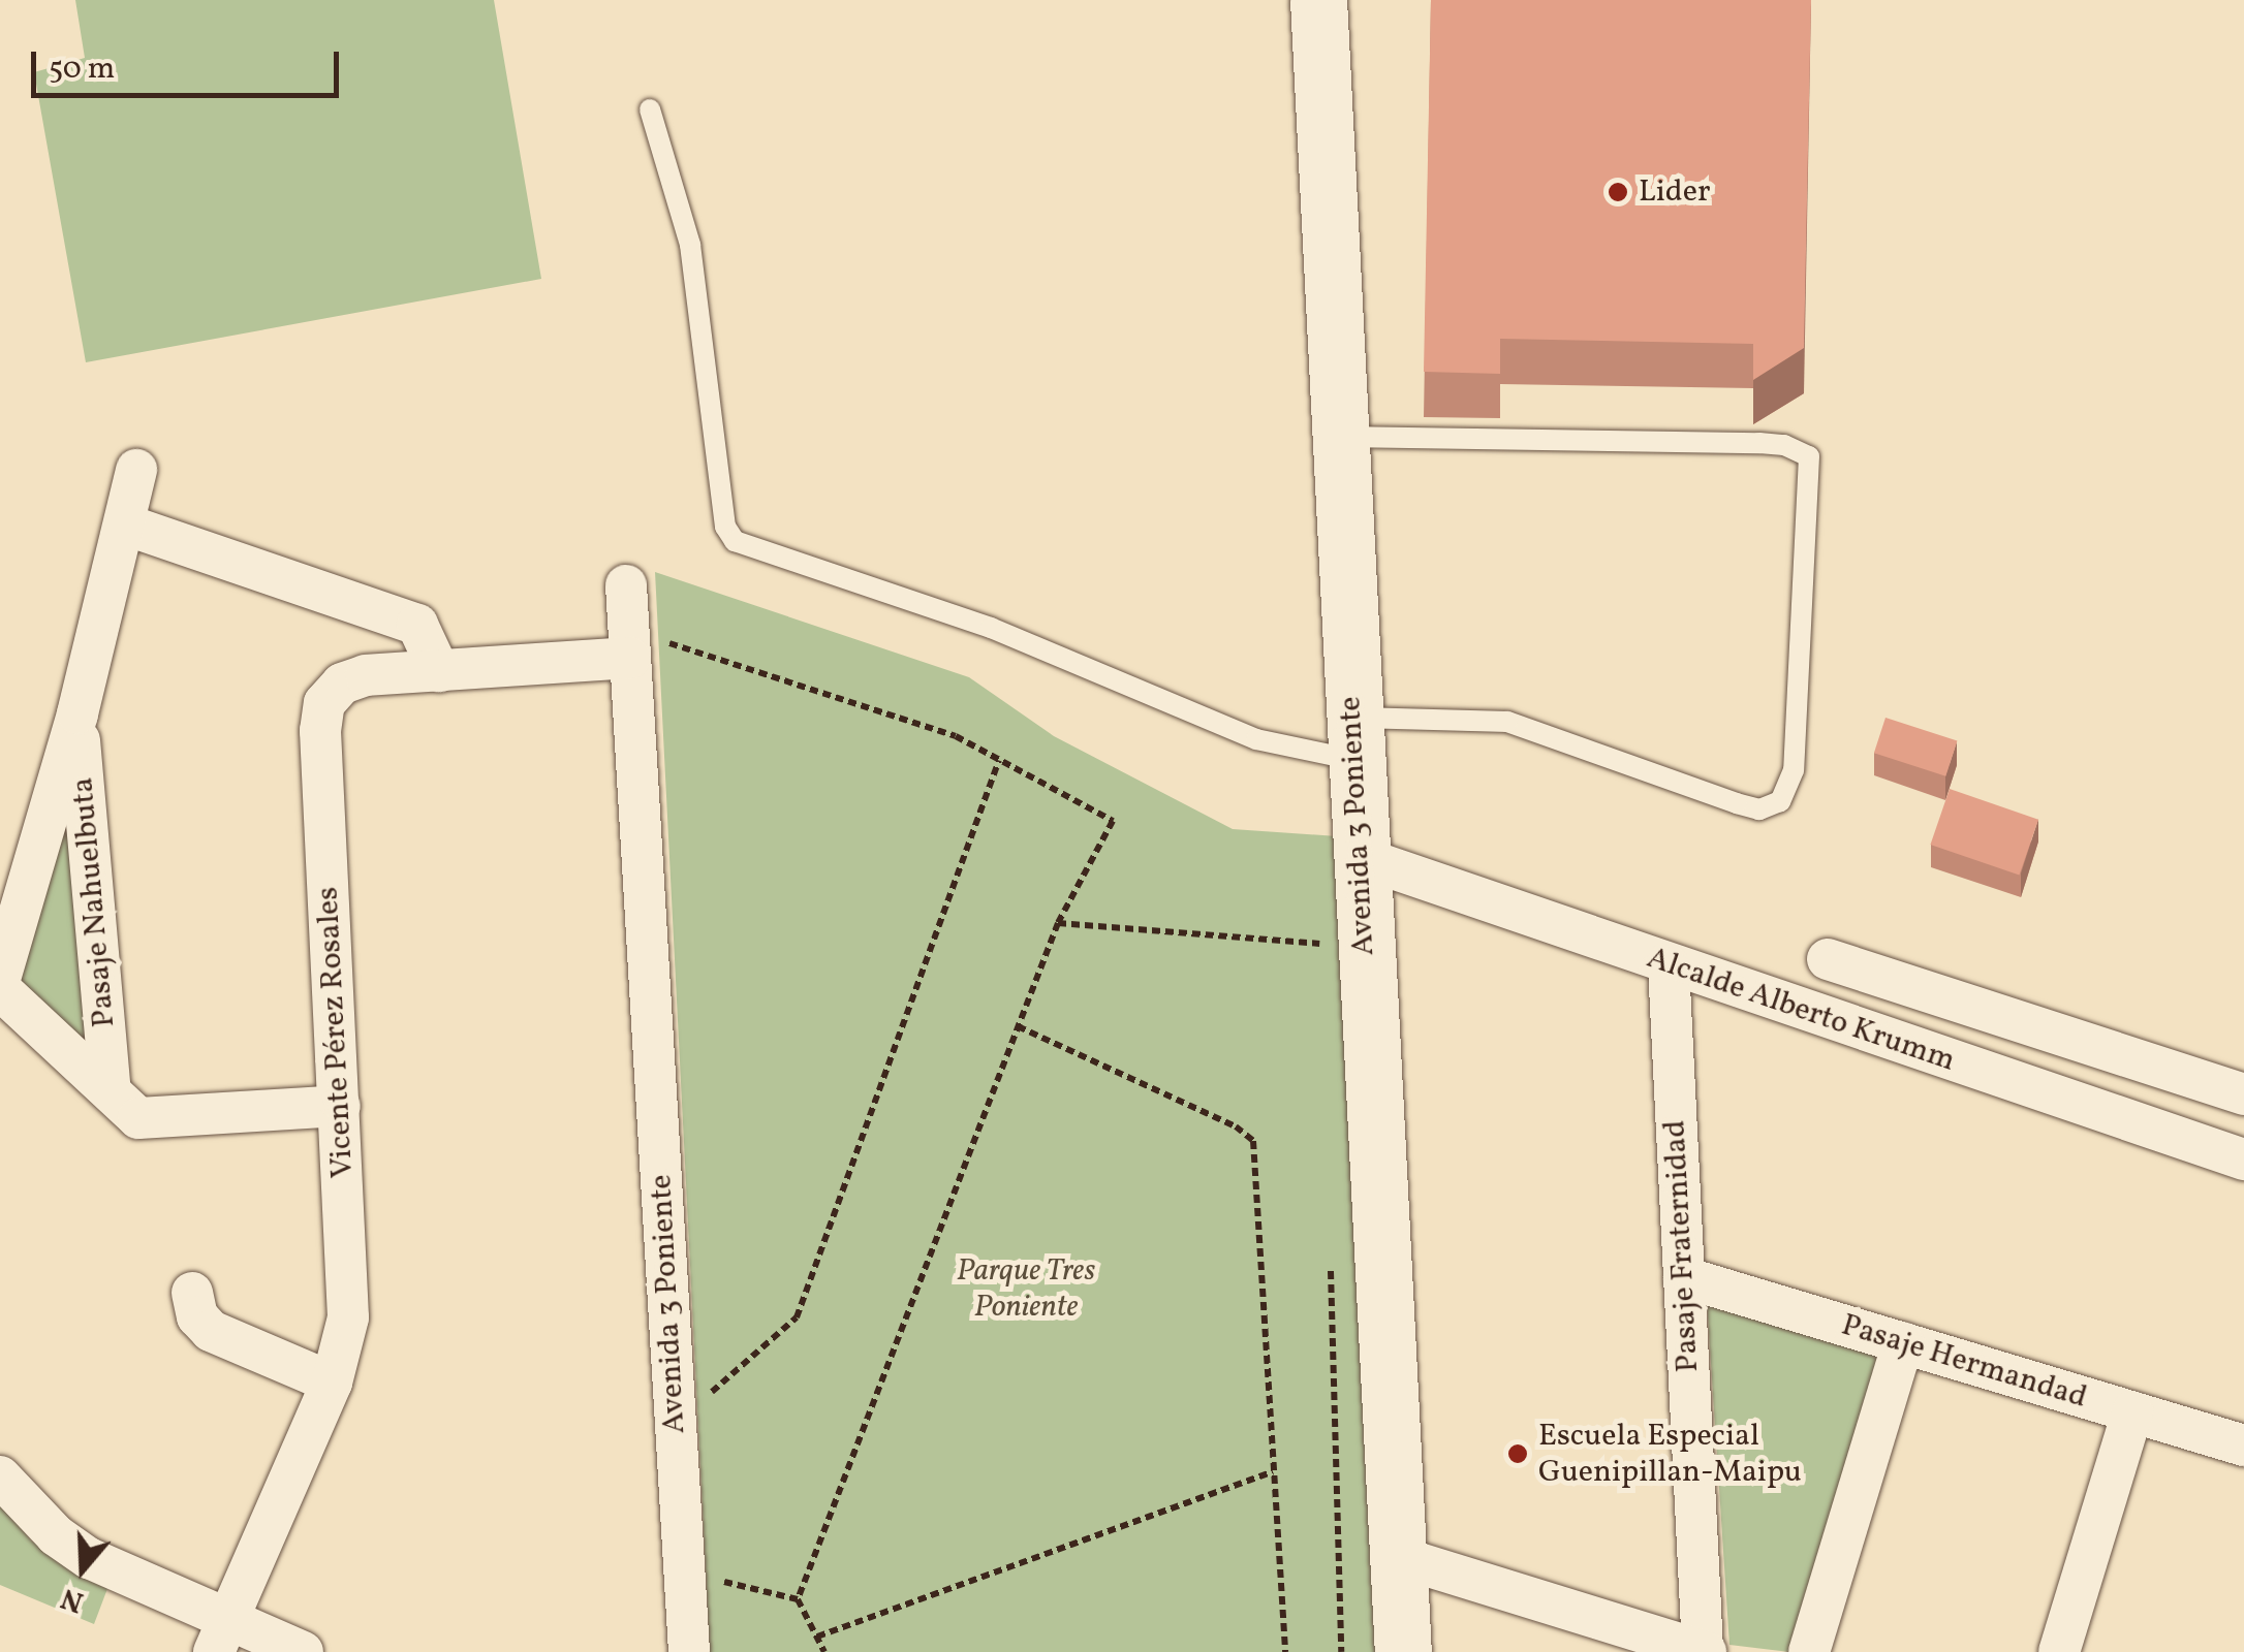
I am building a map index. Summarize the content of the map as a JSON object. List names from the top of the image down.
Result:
{
  "streets": {
    "main road": ["Avenida 3 Poniente"],
    "street": [
      "Pasaje Nahuelbuta",
      "Alcalde Alberto Krumm",
      "Vicente Pérez Rosales",
      "Pasaje Fraternidad",
      "Pasaje Hermandad"
    ]
  },
  "crossings": [
    ["Avenida 3 Poniente", "Alcalde Alberto Krumm"],
    ["Avenida 3 Poniente", "Vicente Pérez Rosales"],
    ["Pasaje Nahuelbuta", "Vicente Pérez Rosales"],
    ["Alcalde Alberto Krumm", "Pasaje Fraternidad"],
    ["Pasaje Fraternidad", "Pasaje Hermandad"]
  ],
  "parks": ["Parque Tres Poniente"],
  "places": ["Lider", "Escuela Especial Guenipillan-Maipu"],
  "scale_bar": "50 m",
  "north": "bottom"
}
